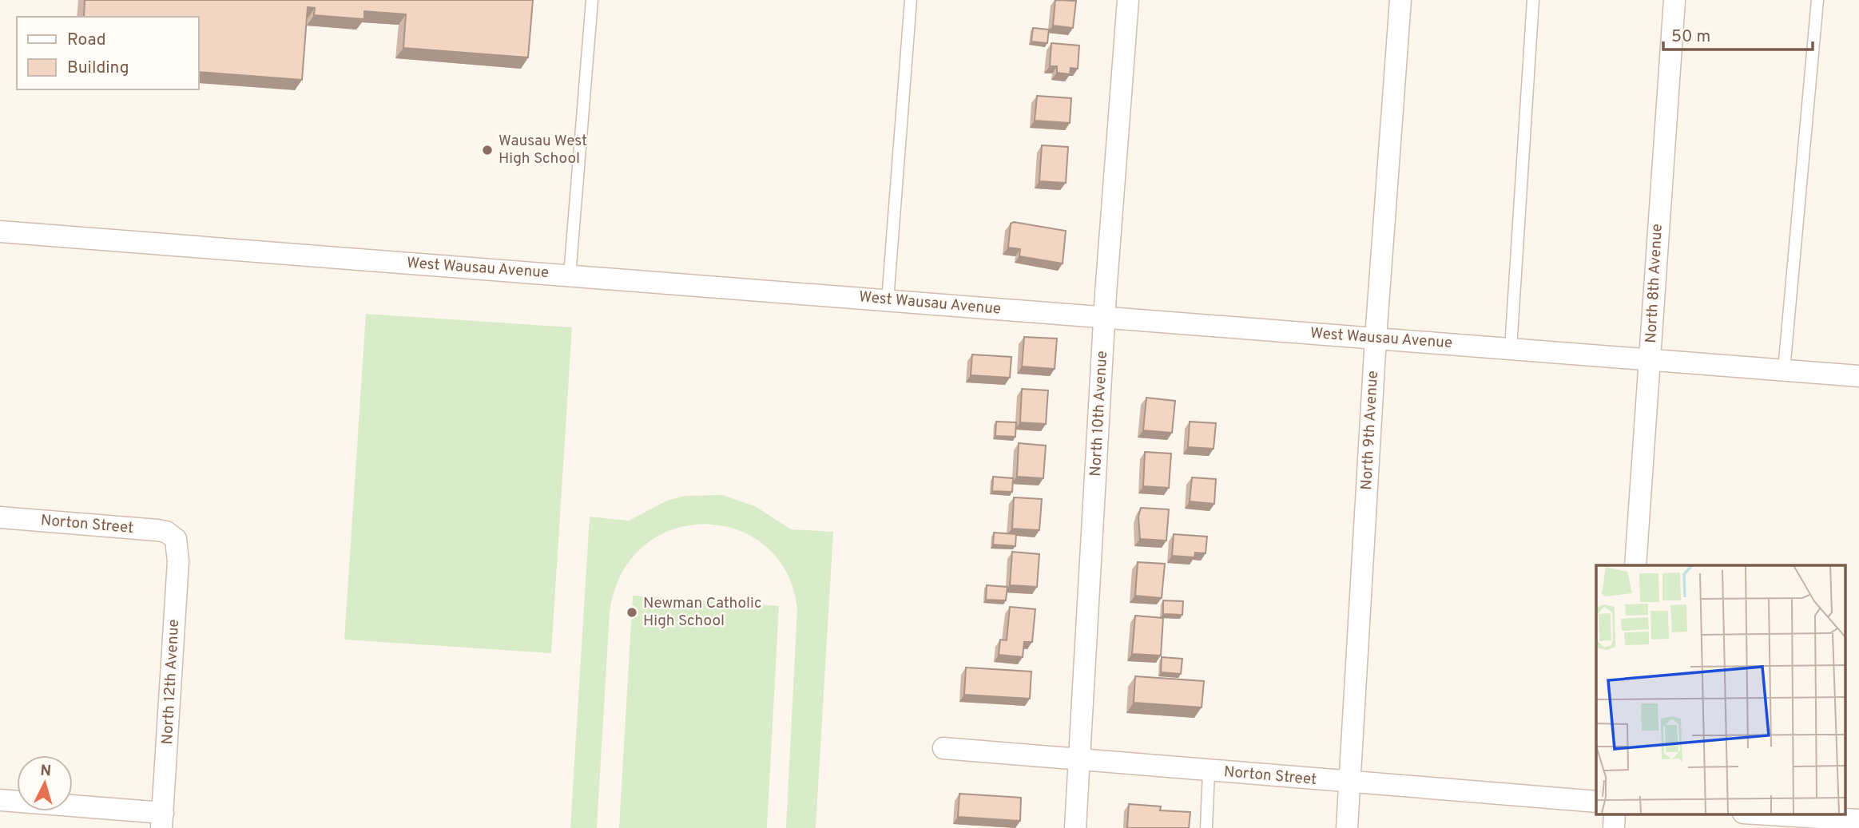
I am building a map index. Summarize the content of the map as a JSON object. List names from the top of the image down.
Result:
{
  "streets": {
    "street": [
      "West Wausau Avenue",
      "North 8th Avenue",
      "North 10th Avenue",
      "North 9th Avenue",
      "Norton Street",
      "North 12th Avenue"
    ]
  },
  "crossings": [
    ["West Wausau Avenue", "North 8th Avenue"],
    ["West Wausau Avenue", "North 10th Avenue"],
    ["West Wausau Avenue", "North 9th Avenue"],
    ["North 10th Avenue", "Norton Street"],
    ["North 9th Avenue", "Norton Street"],
    ["Norton Street", "North 12th Avenue"]
  ],
  "places": ["Wausau West High School", "Newman Catholic High School"],
  "legend": ["Road", "Building"],
  "scale_bar": "50 m",
  "north": "top"
}
